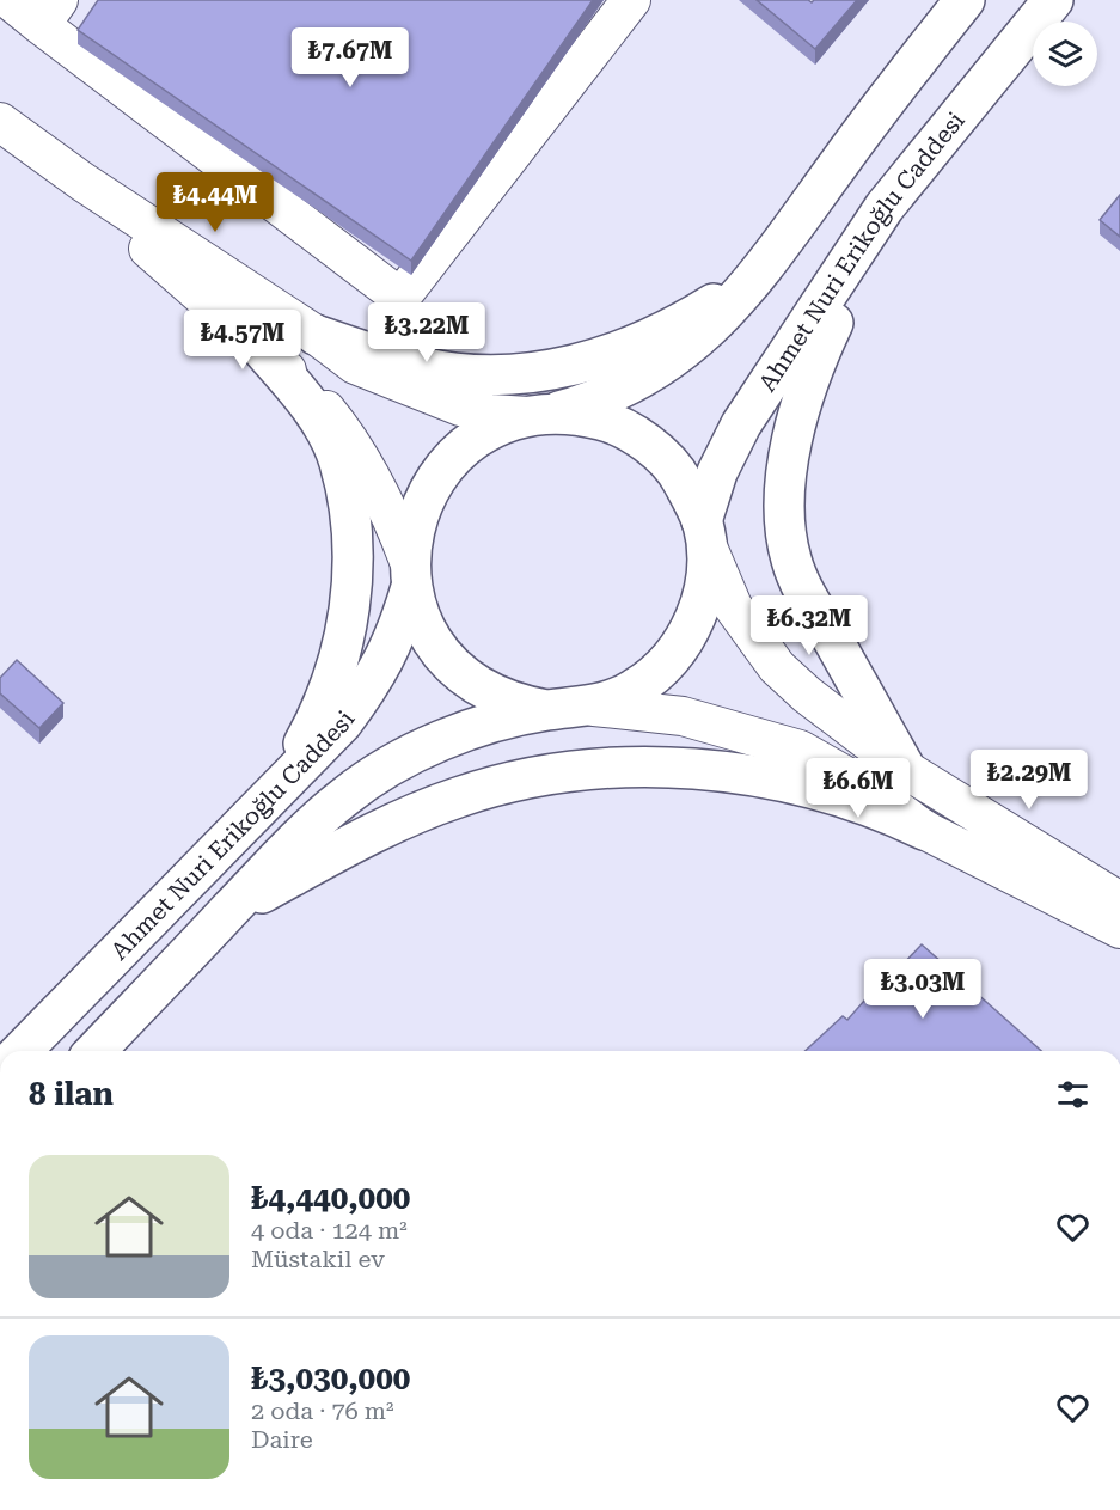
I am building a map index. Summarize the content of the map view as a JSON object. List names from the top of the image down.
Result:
{
  "streets": {
    "main road": ["Ahmet Nuri Erikoğlu Caddesi"]
  },
  "page": {
    "price": [
      "₺7.67M",
      "₺4.44M",
      "₺3.22M",
      "₺4.57M",
      "₺6.32M",
      "₺2.29M",
      "₺6.6M",
      "₺3.03M"
    ],
    "heading": "8 ilan",
    "list": [
      {
        "name": "₺4,440,000",
        "note": "4 oda · 124 m² · Müstakil ev"
      },
      {
        "name": "₺3,030,000",
        "note": "2 oda · 76 m² · Daire"
      }
    ]
  }
}
